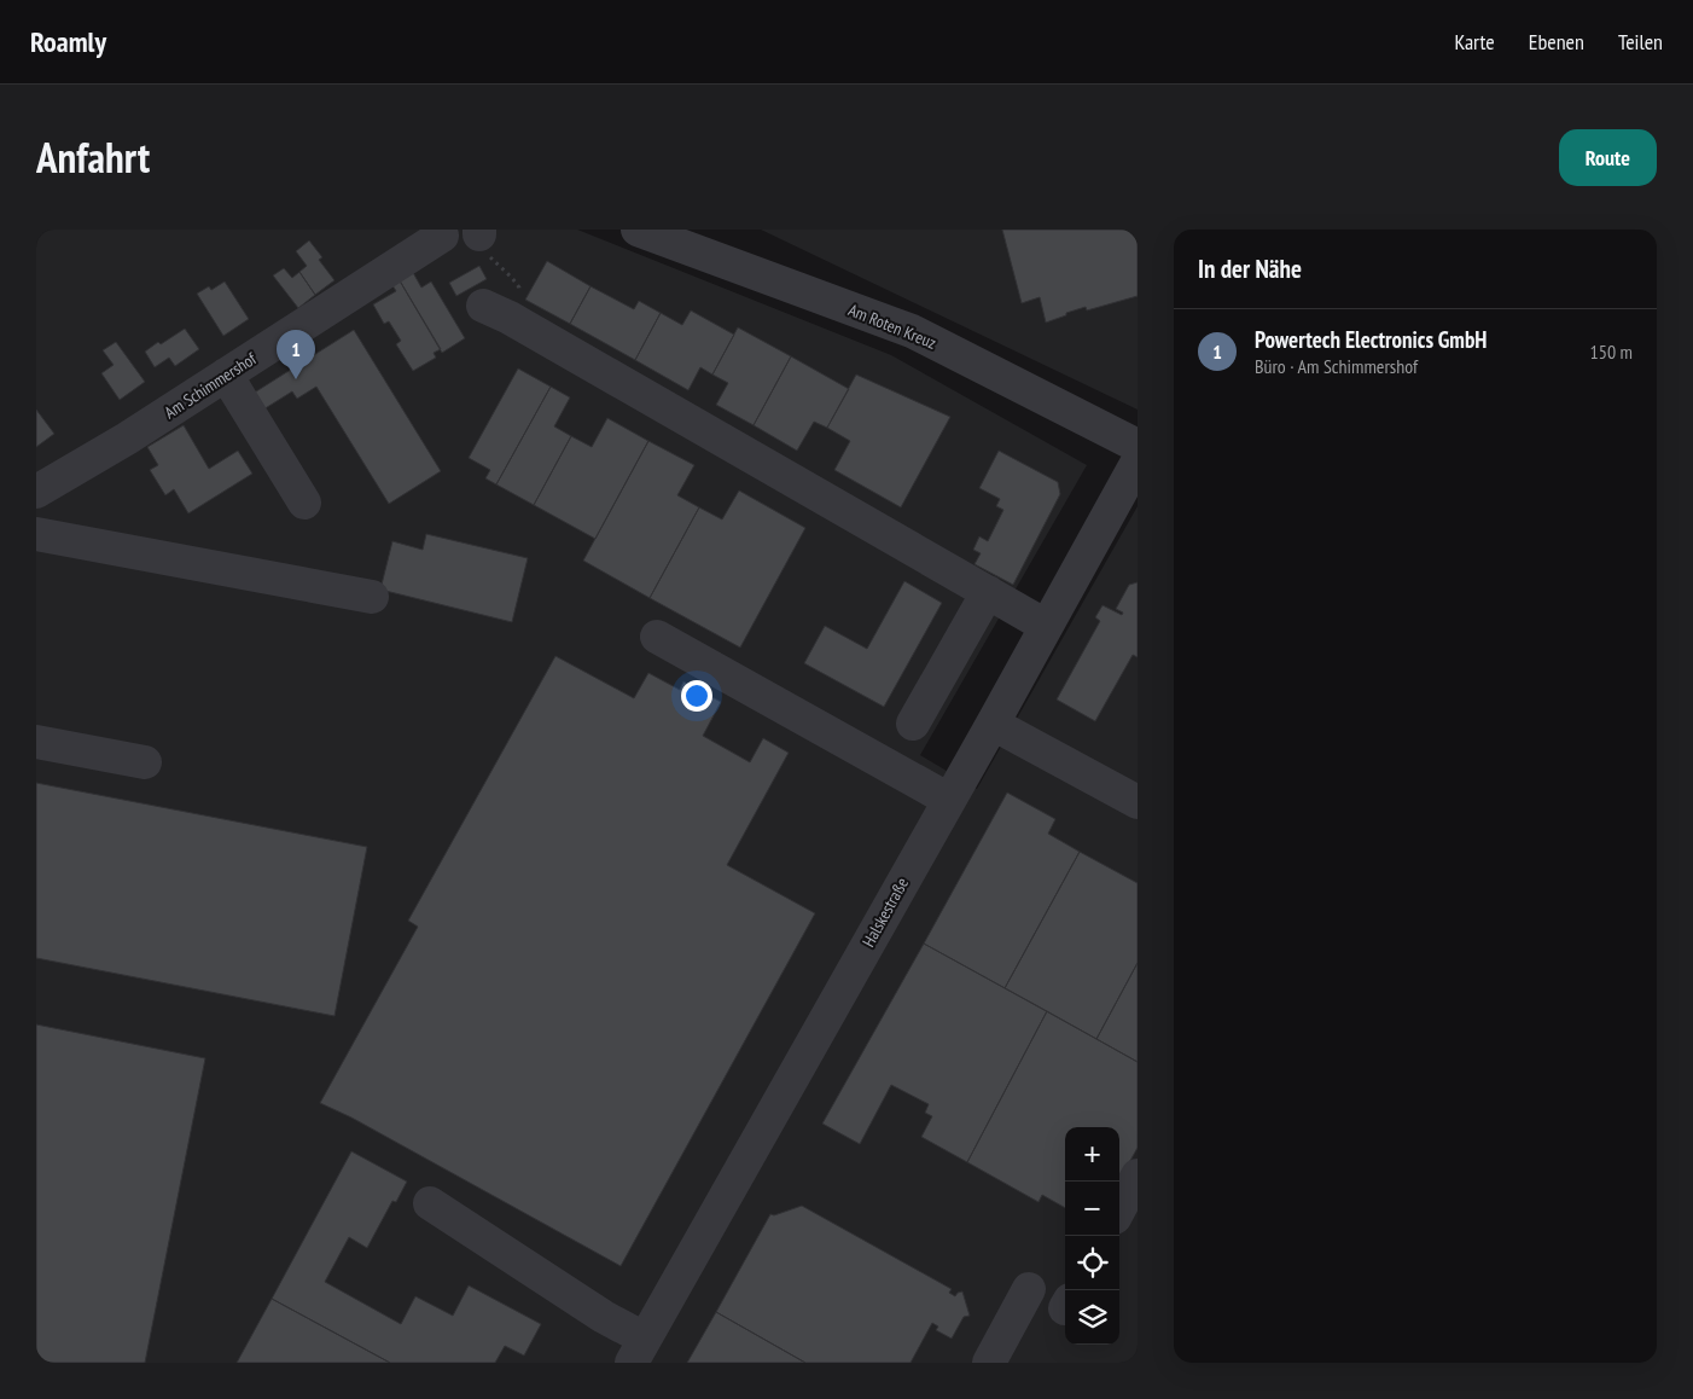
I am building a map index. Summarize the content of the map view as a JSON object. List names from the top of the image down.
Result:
{
  "streets": {
    "street": ["Am Roten Kreuz", "Am Schimmershof", "Halskestraße"]
  },
  "page": {
    "header": "Roamly",
    "nav": ["Karte", "Ebenen", "Teilen"],
    "title": "Anfahrt",
    "buttons": "Route",
    "heading": "In der Nähe",
    "list": [
      {
        "mark": "1",
        "name": "Powertech Electronics GmbH",
        "note": "Büro · Am Schimmershof",
        "value": "150 m"
      }
    ],
    "pins": "1",
    "map_buttons": ["+", "−"]
  }
}
